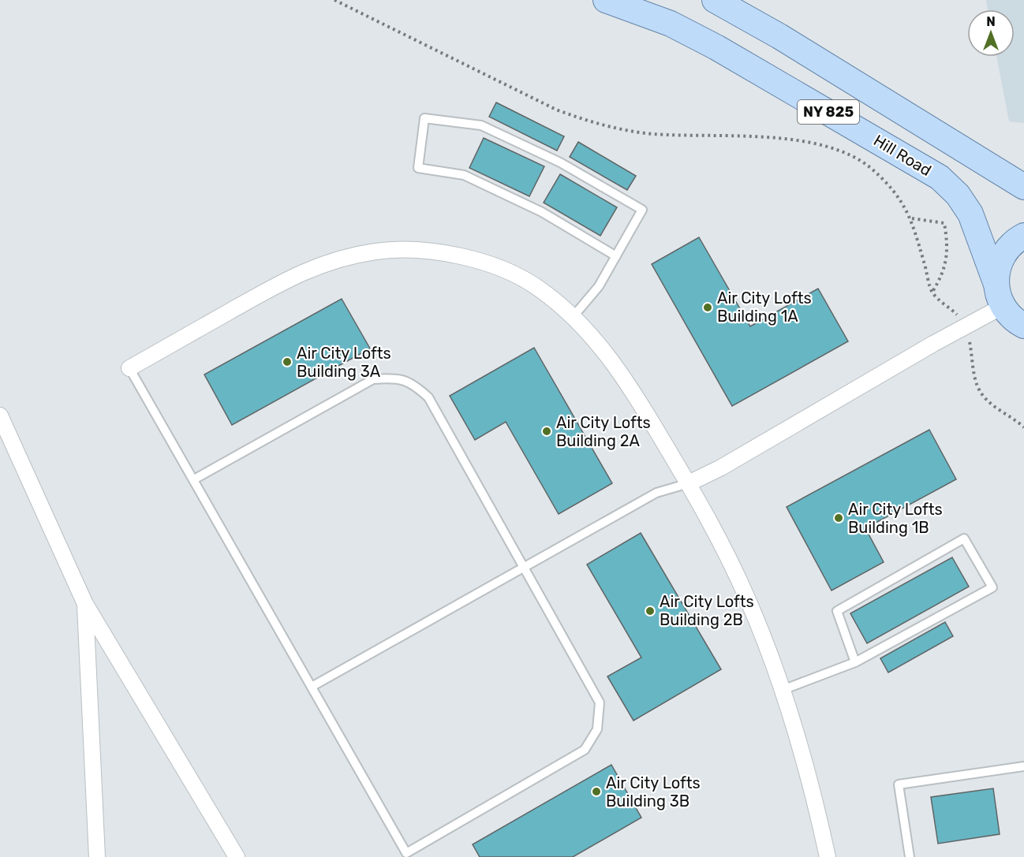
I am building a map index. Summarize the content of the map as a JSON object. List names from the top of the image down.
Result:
{
  "streets": {
    "main road": ["NY 825", "Hill Road"]
  },
  "crossings": [
    ["NY 825", "Hill Road"]
  ],
  "places": [
    "Air City Lofts Building 1A",
    "Air City Lofts Building 3A",
    "Air City Lofts Building 2A",
    "Air City Lofts Building 1B",
    "Air City Lofts Building 2B",
    "Air City Lofts Building 3B"
  ],
  "north": "top"
}
